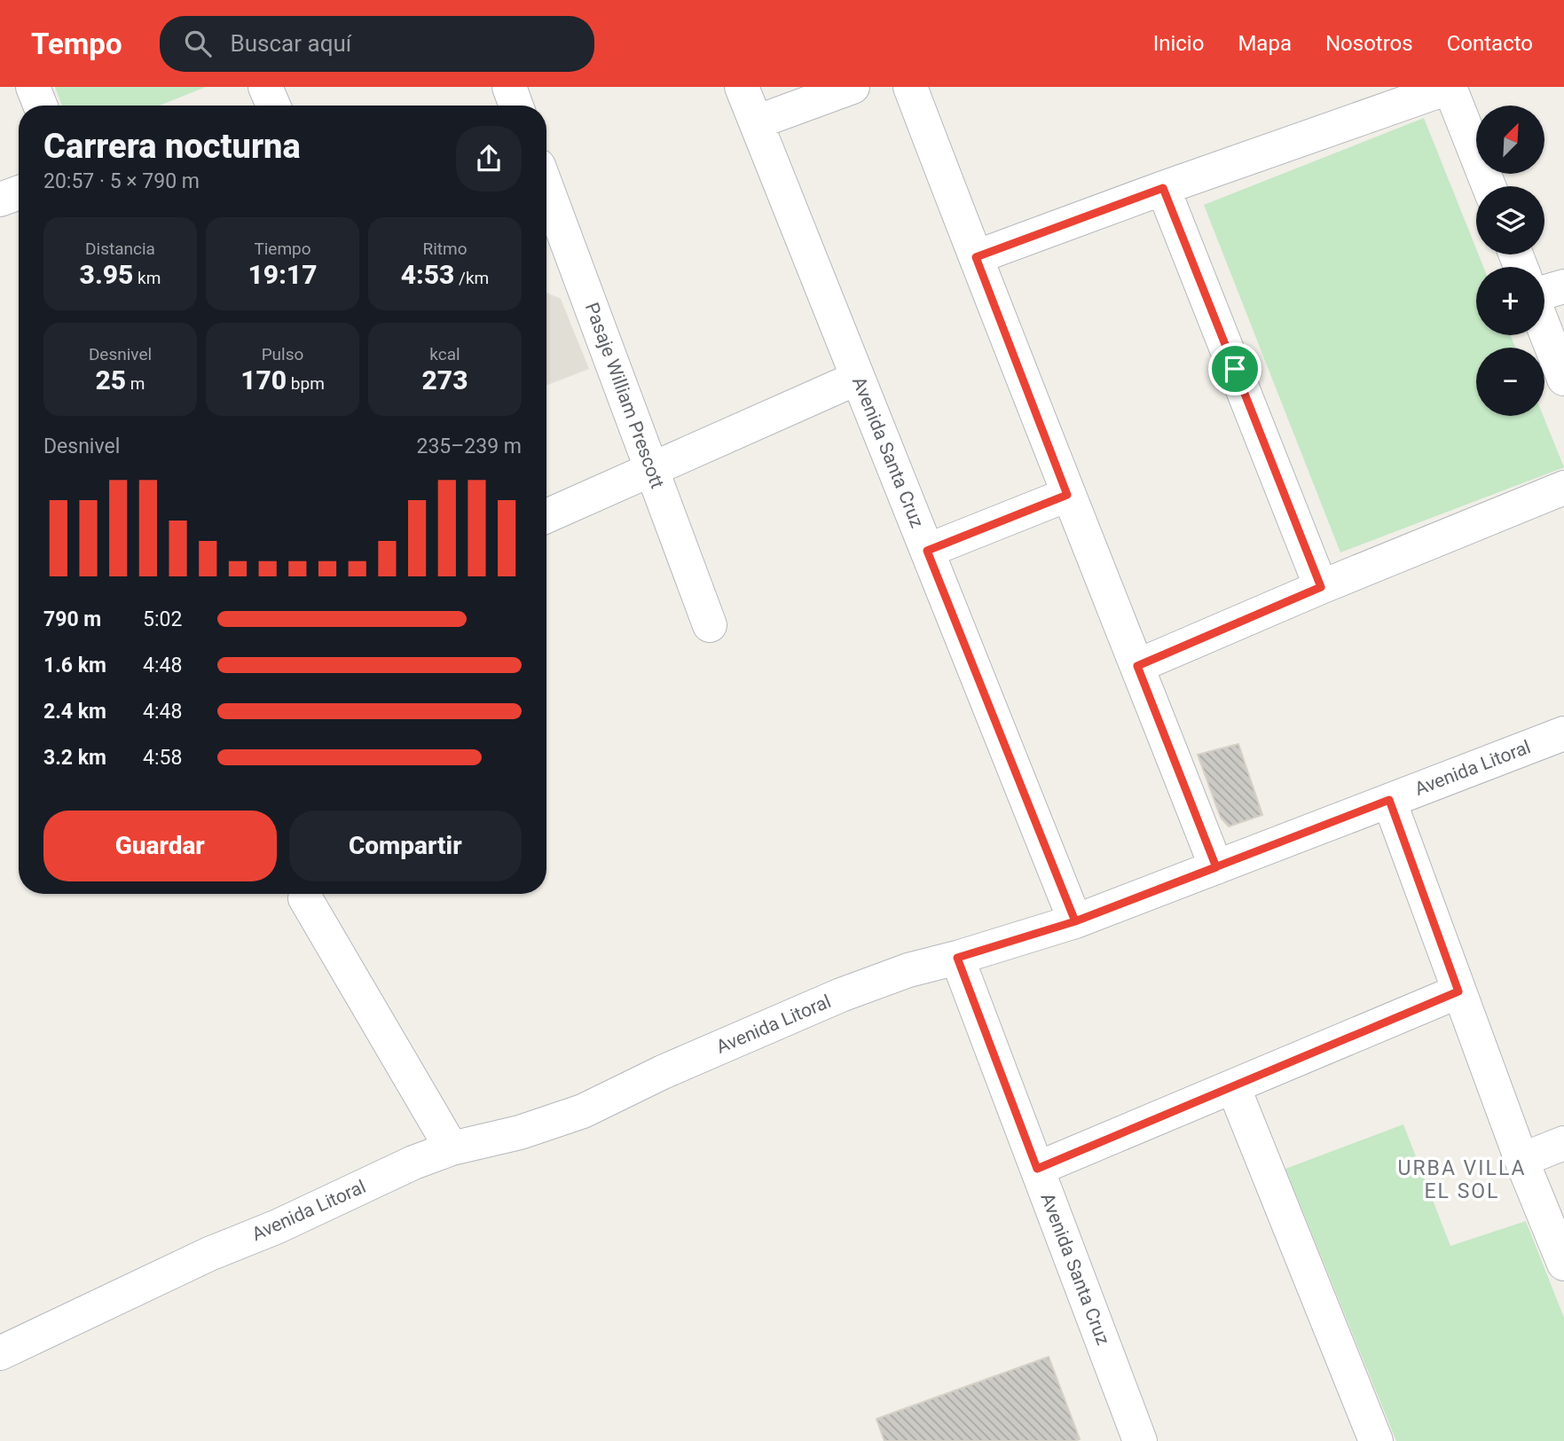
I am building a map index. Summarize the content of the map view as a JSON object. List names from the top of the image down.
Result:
{
  "streets": {
    "street": ["Pasaje William Prescott", "Avenida Santa Cruz", "Avenida Litoral"]
  },
  "crossings": [
    ["Avenida Santa Cruz", "Avenida Litoral"]
  ],
  "districts": ["URBA VILLA EL SOL"],
  "north": "top right",
  "page": {
    "header": "Tempo",
    "search": "Buscar aquí",
    "nav": [
      "Inicio",
      "Mapa",
      "Nosotros",
      "Contacto"
    ],
    "map_buttons": ["+", "−"],
    "heading": ["Carrera nocturna", "20:57 · 5 × 790 m"],
    "stats": [
      ["Distancia", "3.95 km"],
      ["Tiempo", "19:17"],
      ["Ritmo", "4:53 /km"],
      ["Desnivel", "25 m"],
      ["Pulso", "170 bpm"],
      ["kcal", "273"]
    ],
    "chart": ["Desnivel", "235–239 m"],
    "list": [
      {
        "name": "790 m",
        "note": "5:02"
      },
      {
        "name": "1.6 km",
        "note": "4:48"
      },
      {
        "name": "2.4 km",
        "note": "4:48"
      },
      {
        "name": "3.2 km",
        "note": "4:58"
      }
    ],
    "buttons": ["Guardar", "Compartir"]
  }
}
